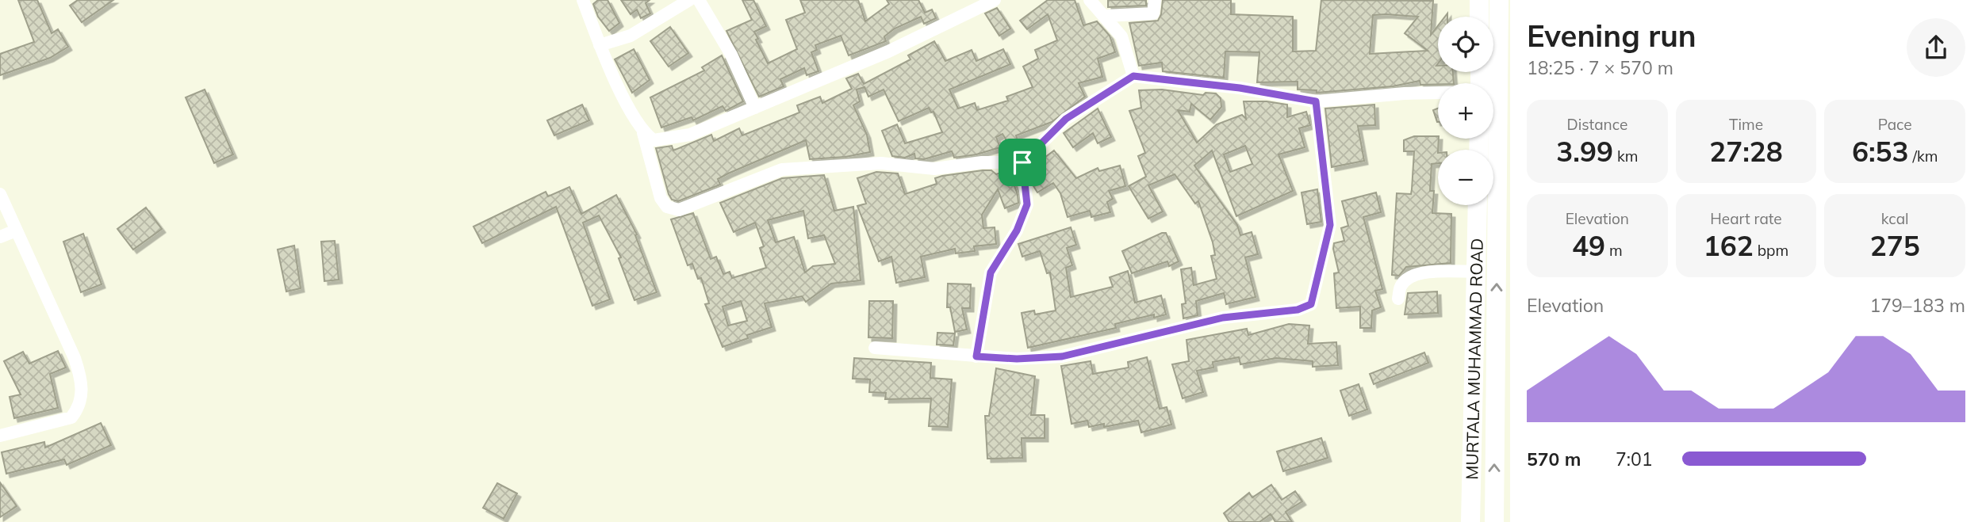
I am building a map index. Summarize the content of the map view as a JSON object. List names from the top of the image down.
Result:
{
  "streets": {
    "highway": ["MURTALA MUHAMMAD ROAD"]
  },
  "page": {
    "heading": ["Evening run", "18:25 · 7 × 570 m"],
    "map_buttons": ["+", "−"],
    "stats": [
      ["Distance", "3.99 km"],
      ["Time", "27:28"],
      ["Pace", "6:53 /km"],
      ["Elevation", "49 m"],
      ["Heart rate", "162 bpm"],
      ["kcal", "275"]
    ],
    "chart": ["Elevation", "179–183 m"],
    "list": [
      {
        "name": "570 m",
        "note": "7:01"
      }
    ]
  }
}
